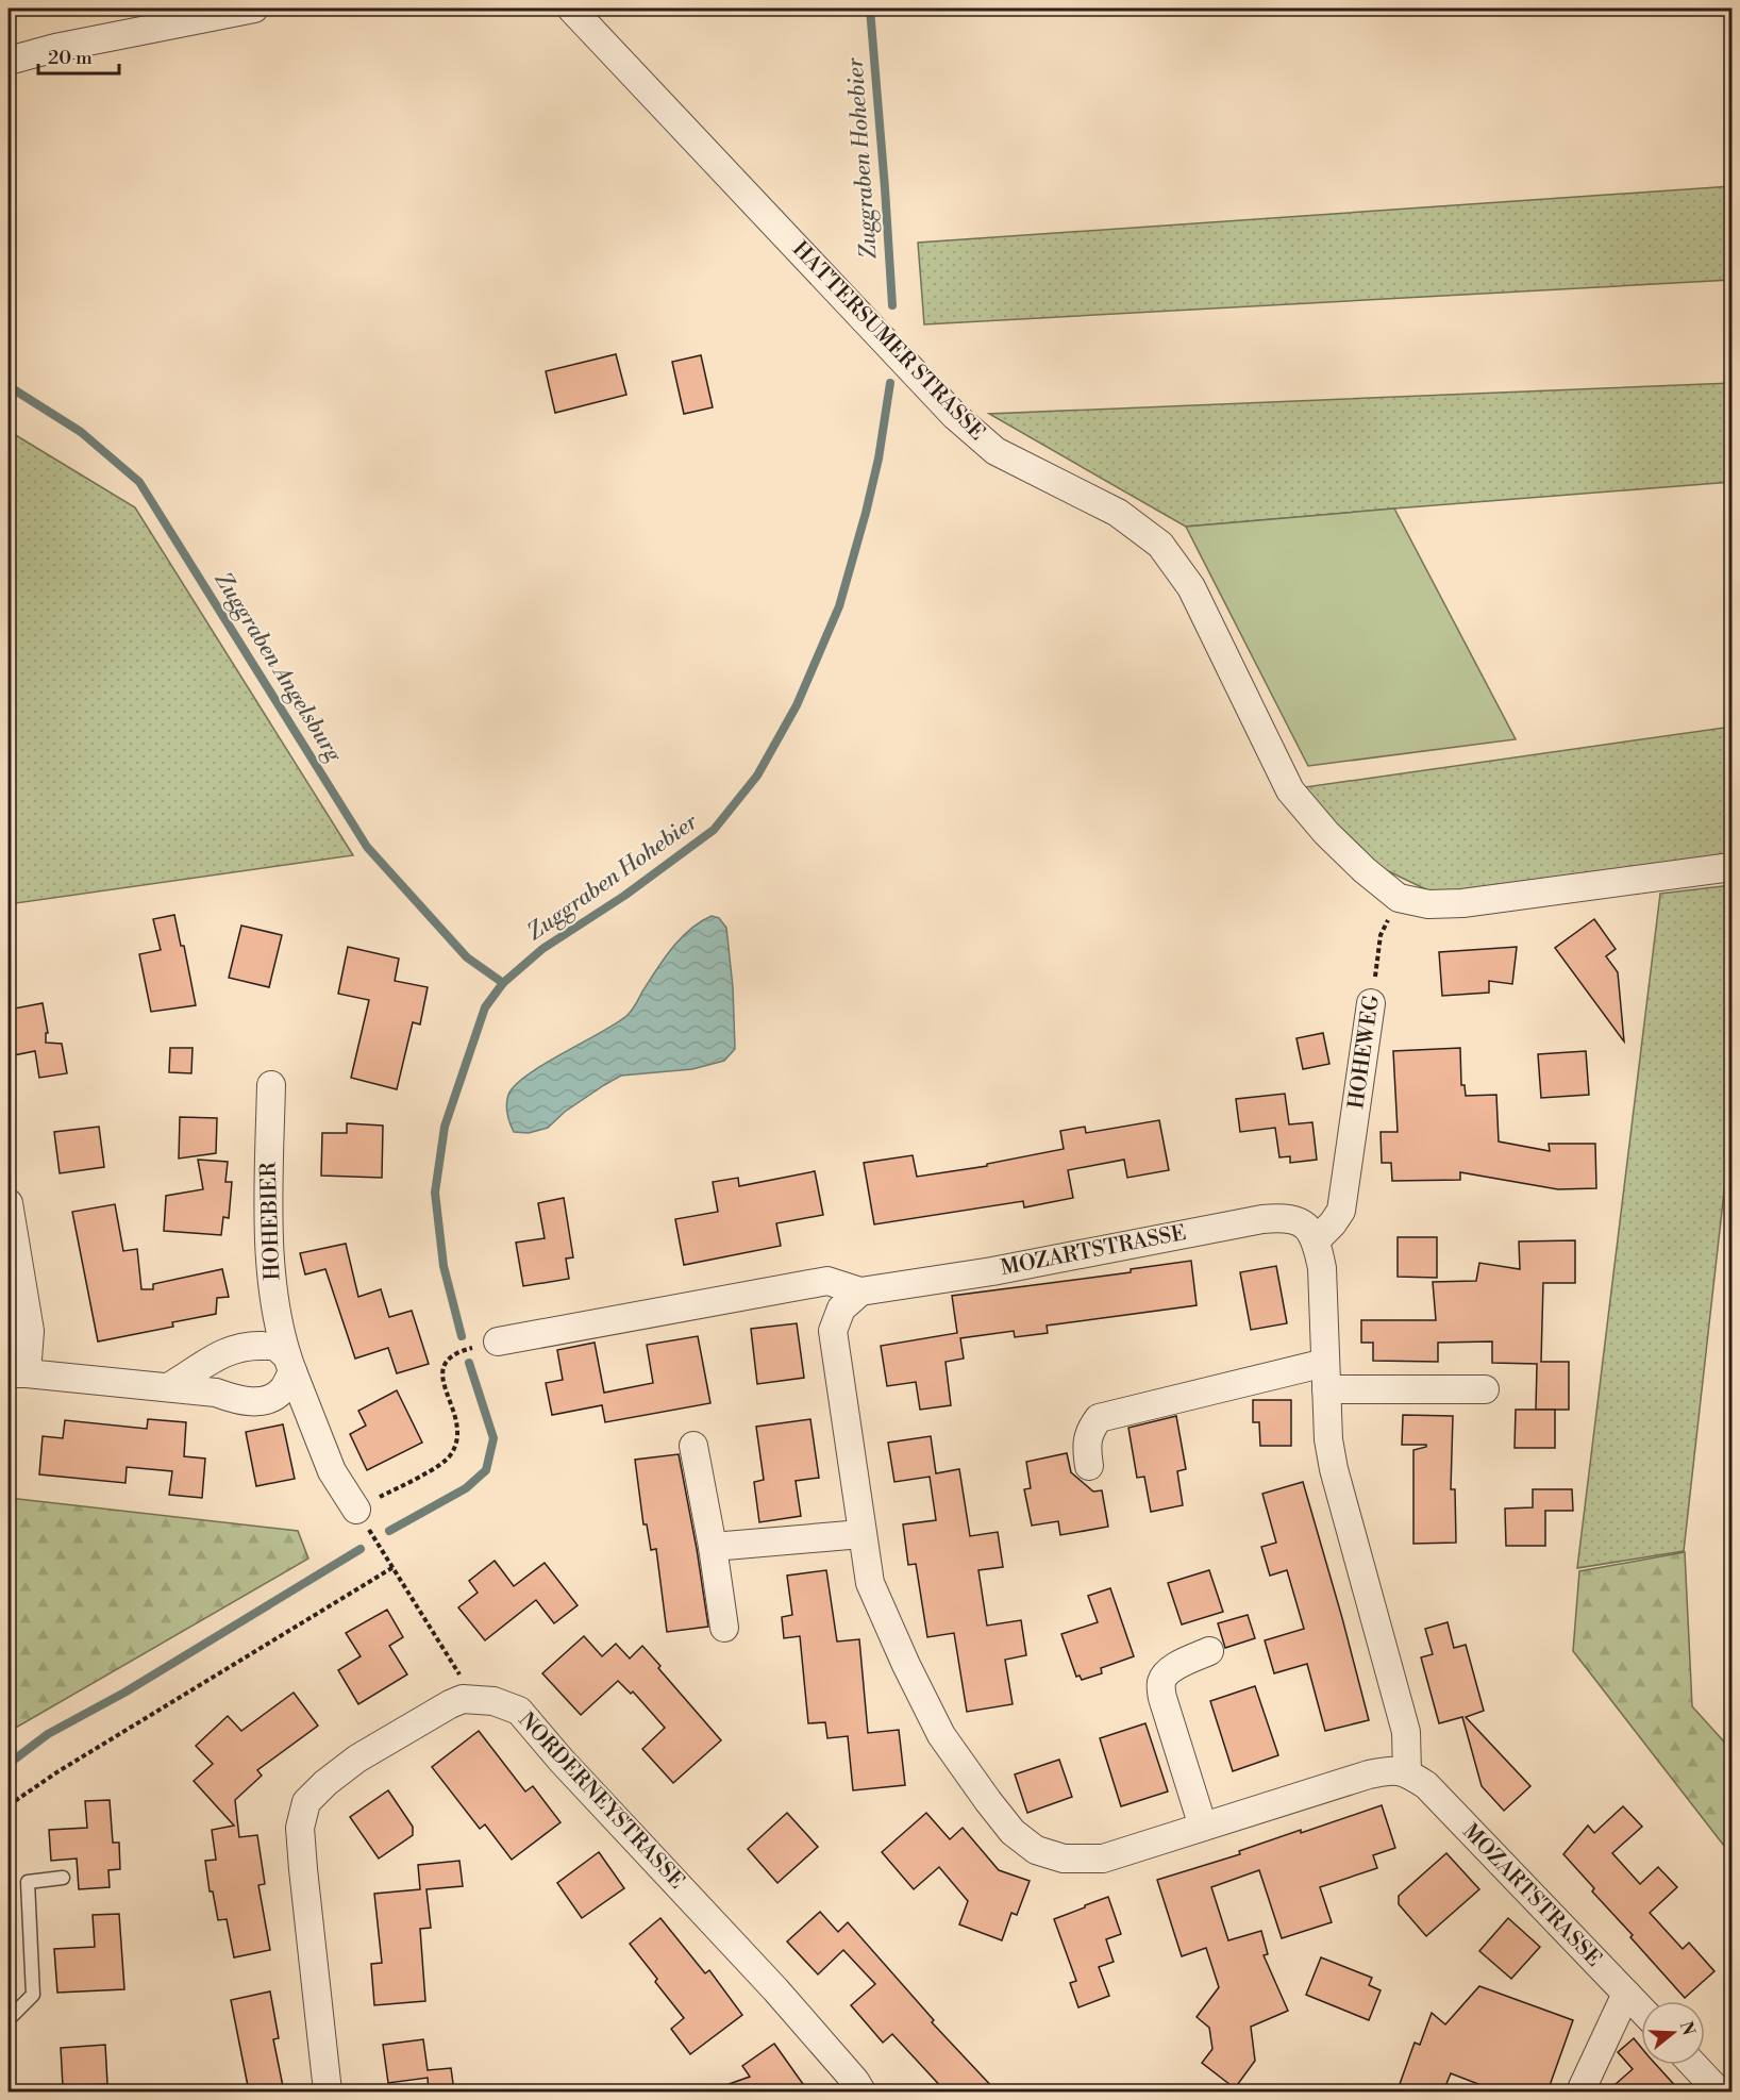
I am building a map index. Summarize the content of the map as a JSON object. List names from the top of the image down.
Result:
{
  "streets": {
    "street": [
      "HATTERSUMER STRASSE",
      "HOHEWEG",
      "HOHEBIER",
      "MOZARTSTRASSE",
      "NORDERNEYSTRASSE"
    ]
  },
  "crossings": [
    ["HATTERSUMER STRASSE", "HOHEWEG"],
    ["HOHEWEG", "MOZARTSTRASSE"]
  ],
  "water": ["Zuggraben Hohebier", "Zuggraben Angelsburg"],
  "scale_bar": "20 m",
  "north": "right"
}
